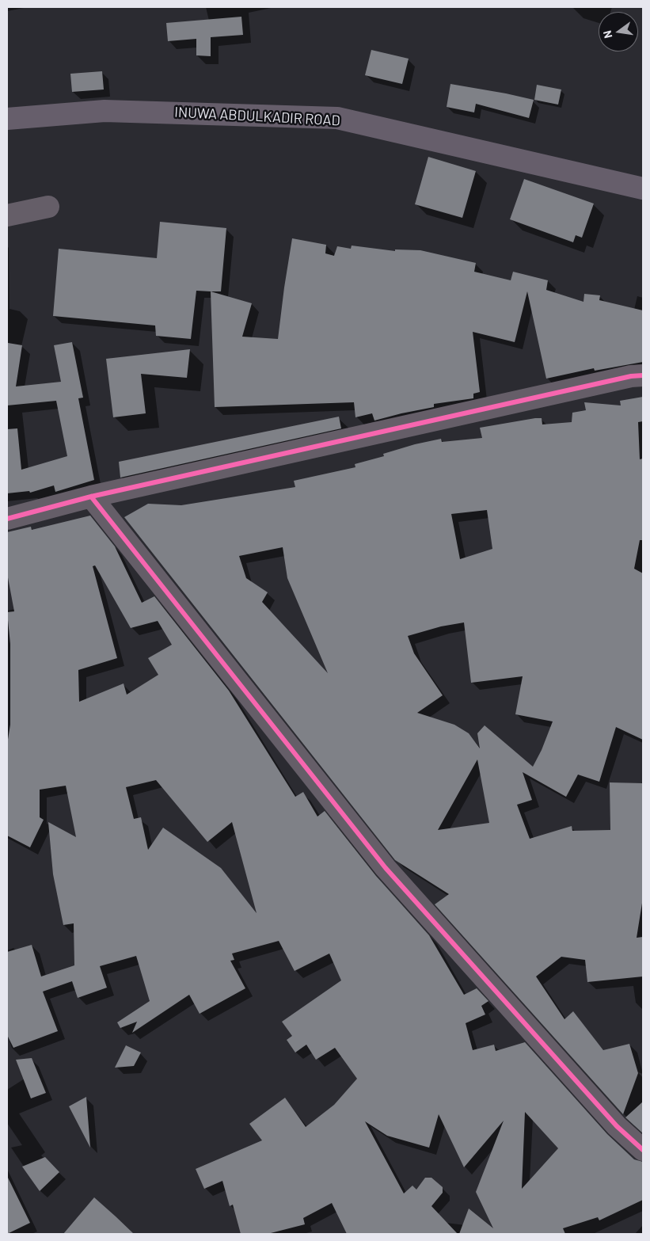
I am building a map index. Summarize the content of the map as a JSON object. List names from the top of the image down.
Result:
{
  "streets": {
    "main road": ["INUWA ABDULKADIR ROAD"]
  },
  "north": "left"
}
